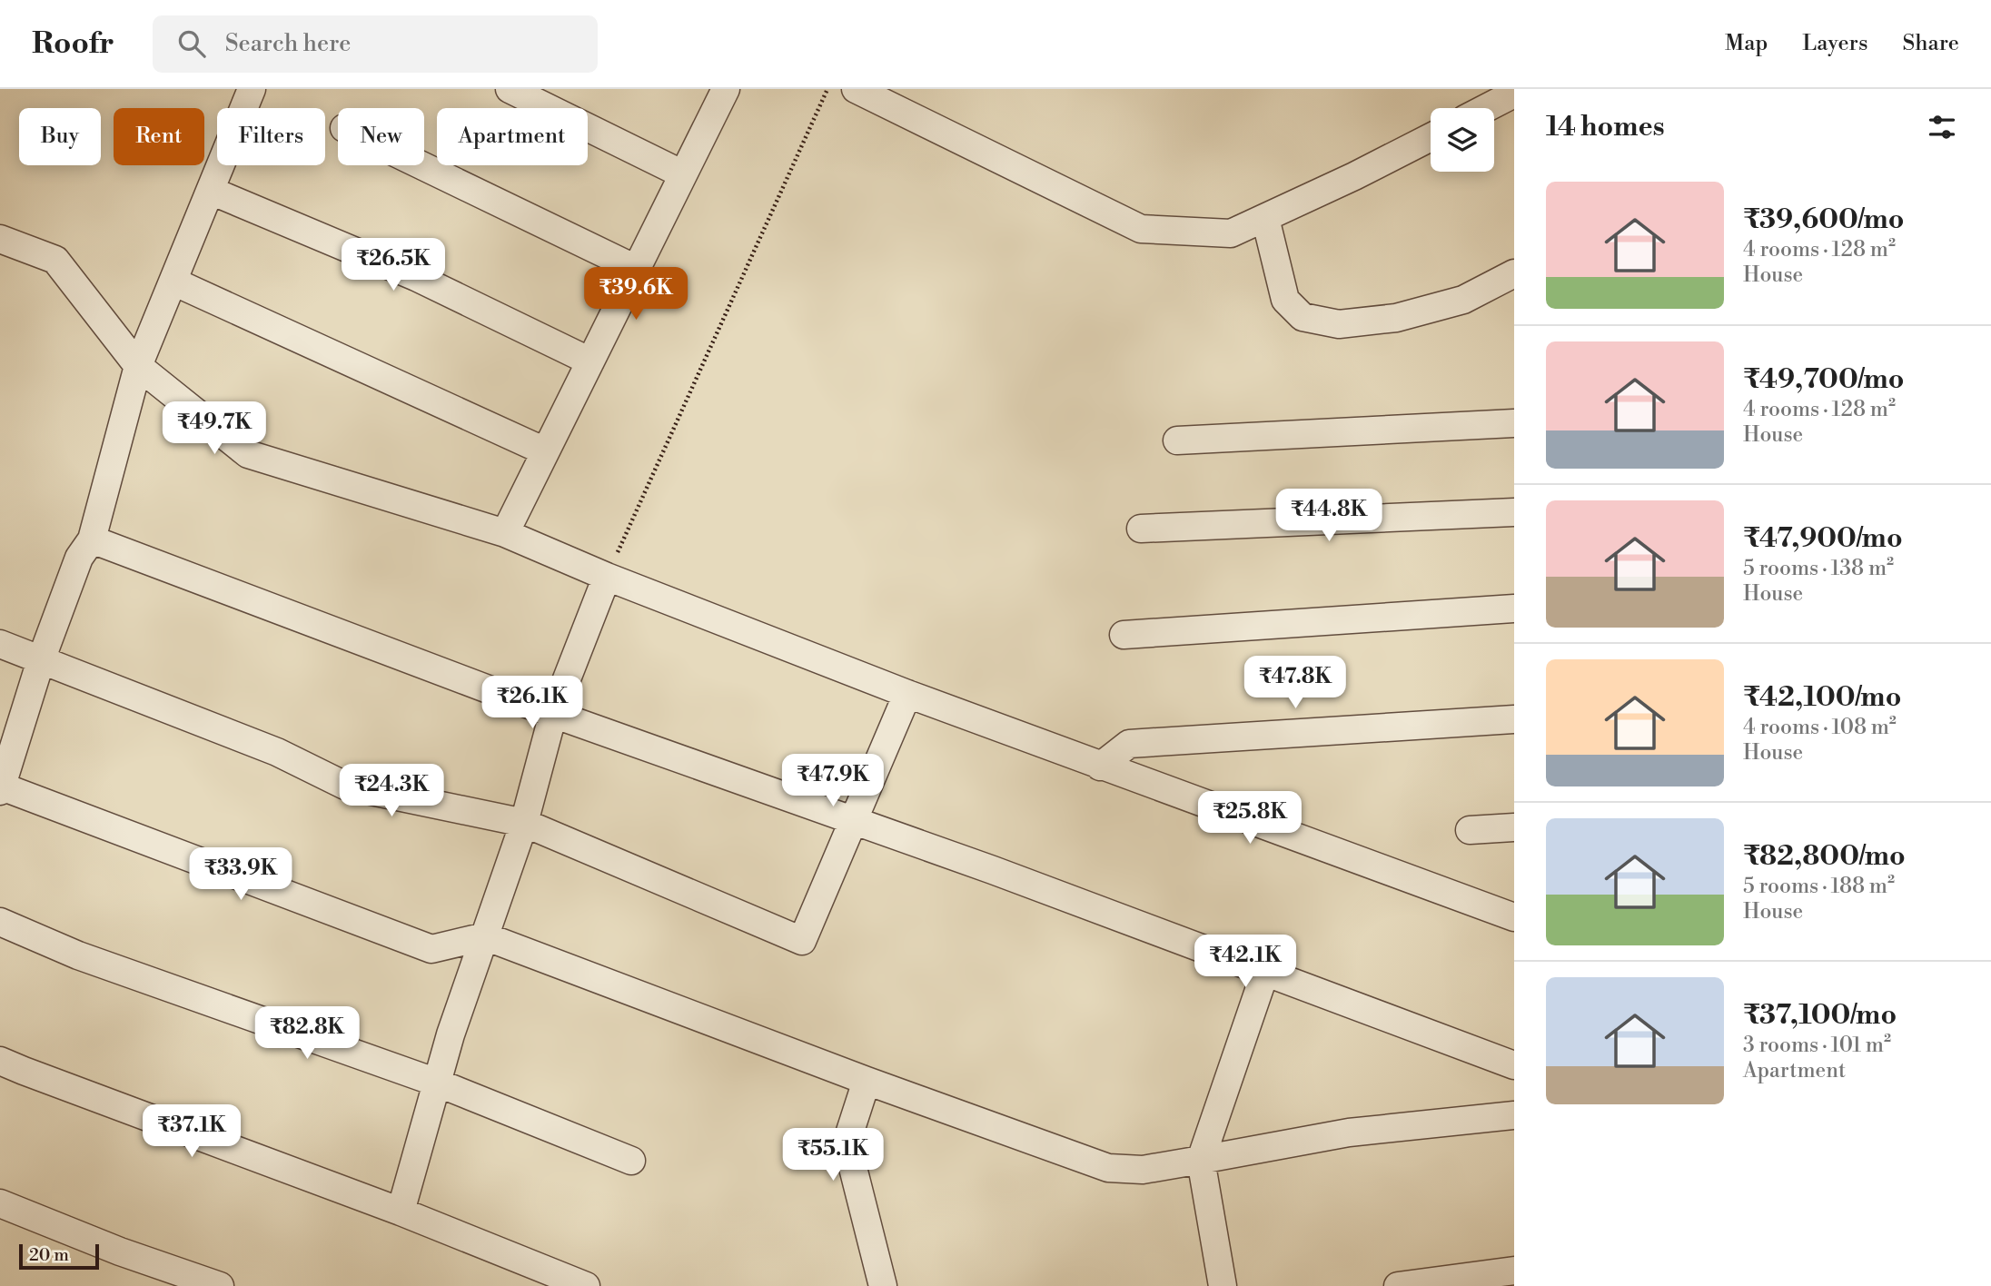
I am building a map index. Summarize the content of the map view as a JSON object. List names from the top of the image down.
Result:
{
  "scale_bar": "20 m",
  "page": {
    "header": "Roofr",
    "search": "Search here",
    "nav": ["Map", "Layers", "Share"],
    "heading": "14 homes",
    "chip": [
      "Buy",
      "Rent",
      "Filters",
      "New",
      "Apartment"
    ],
    "list": [
      {
        "name": "₹39,600/mo",
        "note": "4 rooms · 128 m² · House"
      },
      {
        "name": "₹49,700/mo",
        "note": "4 rooms · 128 m² · House"
      },
      {
        "name": "₹47,900/mo",
        "note": "5 rooms · 138 m² · House"
      },
      {
        "name": "₹42,100/mo",
        "note": "4 rooms · 108 m² · House"
      },
      {
        "name": "₹82,800/mo",
        "note": "5 rooms · 188 m² · House"
      },
      {
        "name": "₹37,100/mo",
        "note": "3 rooms · 101 m² · Apartment"
      }
    ],
    "price": [
      "₹26.5K",
      "₹39.6K",
      "₹49.7K",
      "₹44.8K",
      "₹47.8K",
      "₹26.1K",
      "₹47.9K",
      "₹24.3K",
      "₹25.8K",
      "₹33.9K",
      "₹42.1K",
      "₹82.8K",
      "₹37.1K",
      "₹55.1K"
    ],
    "scale": "20 m"
  }
}
